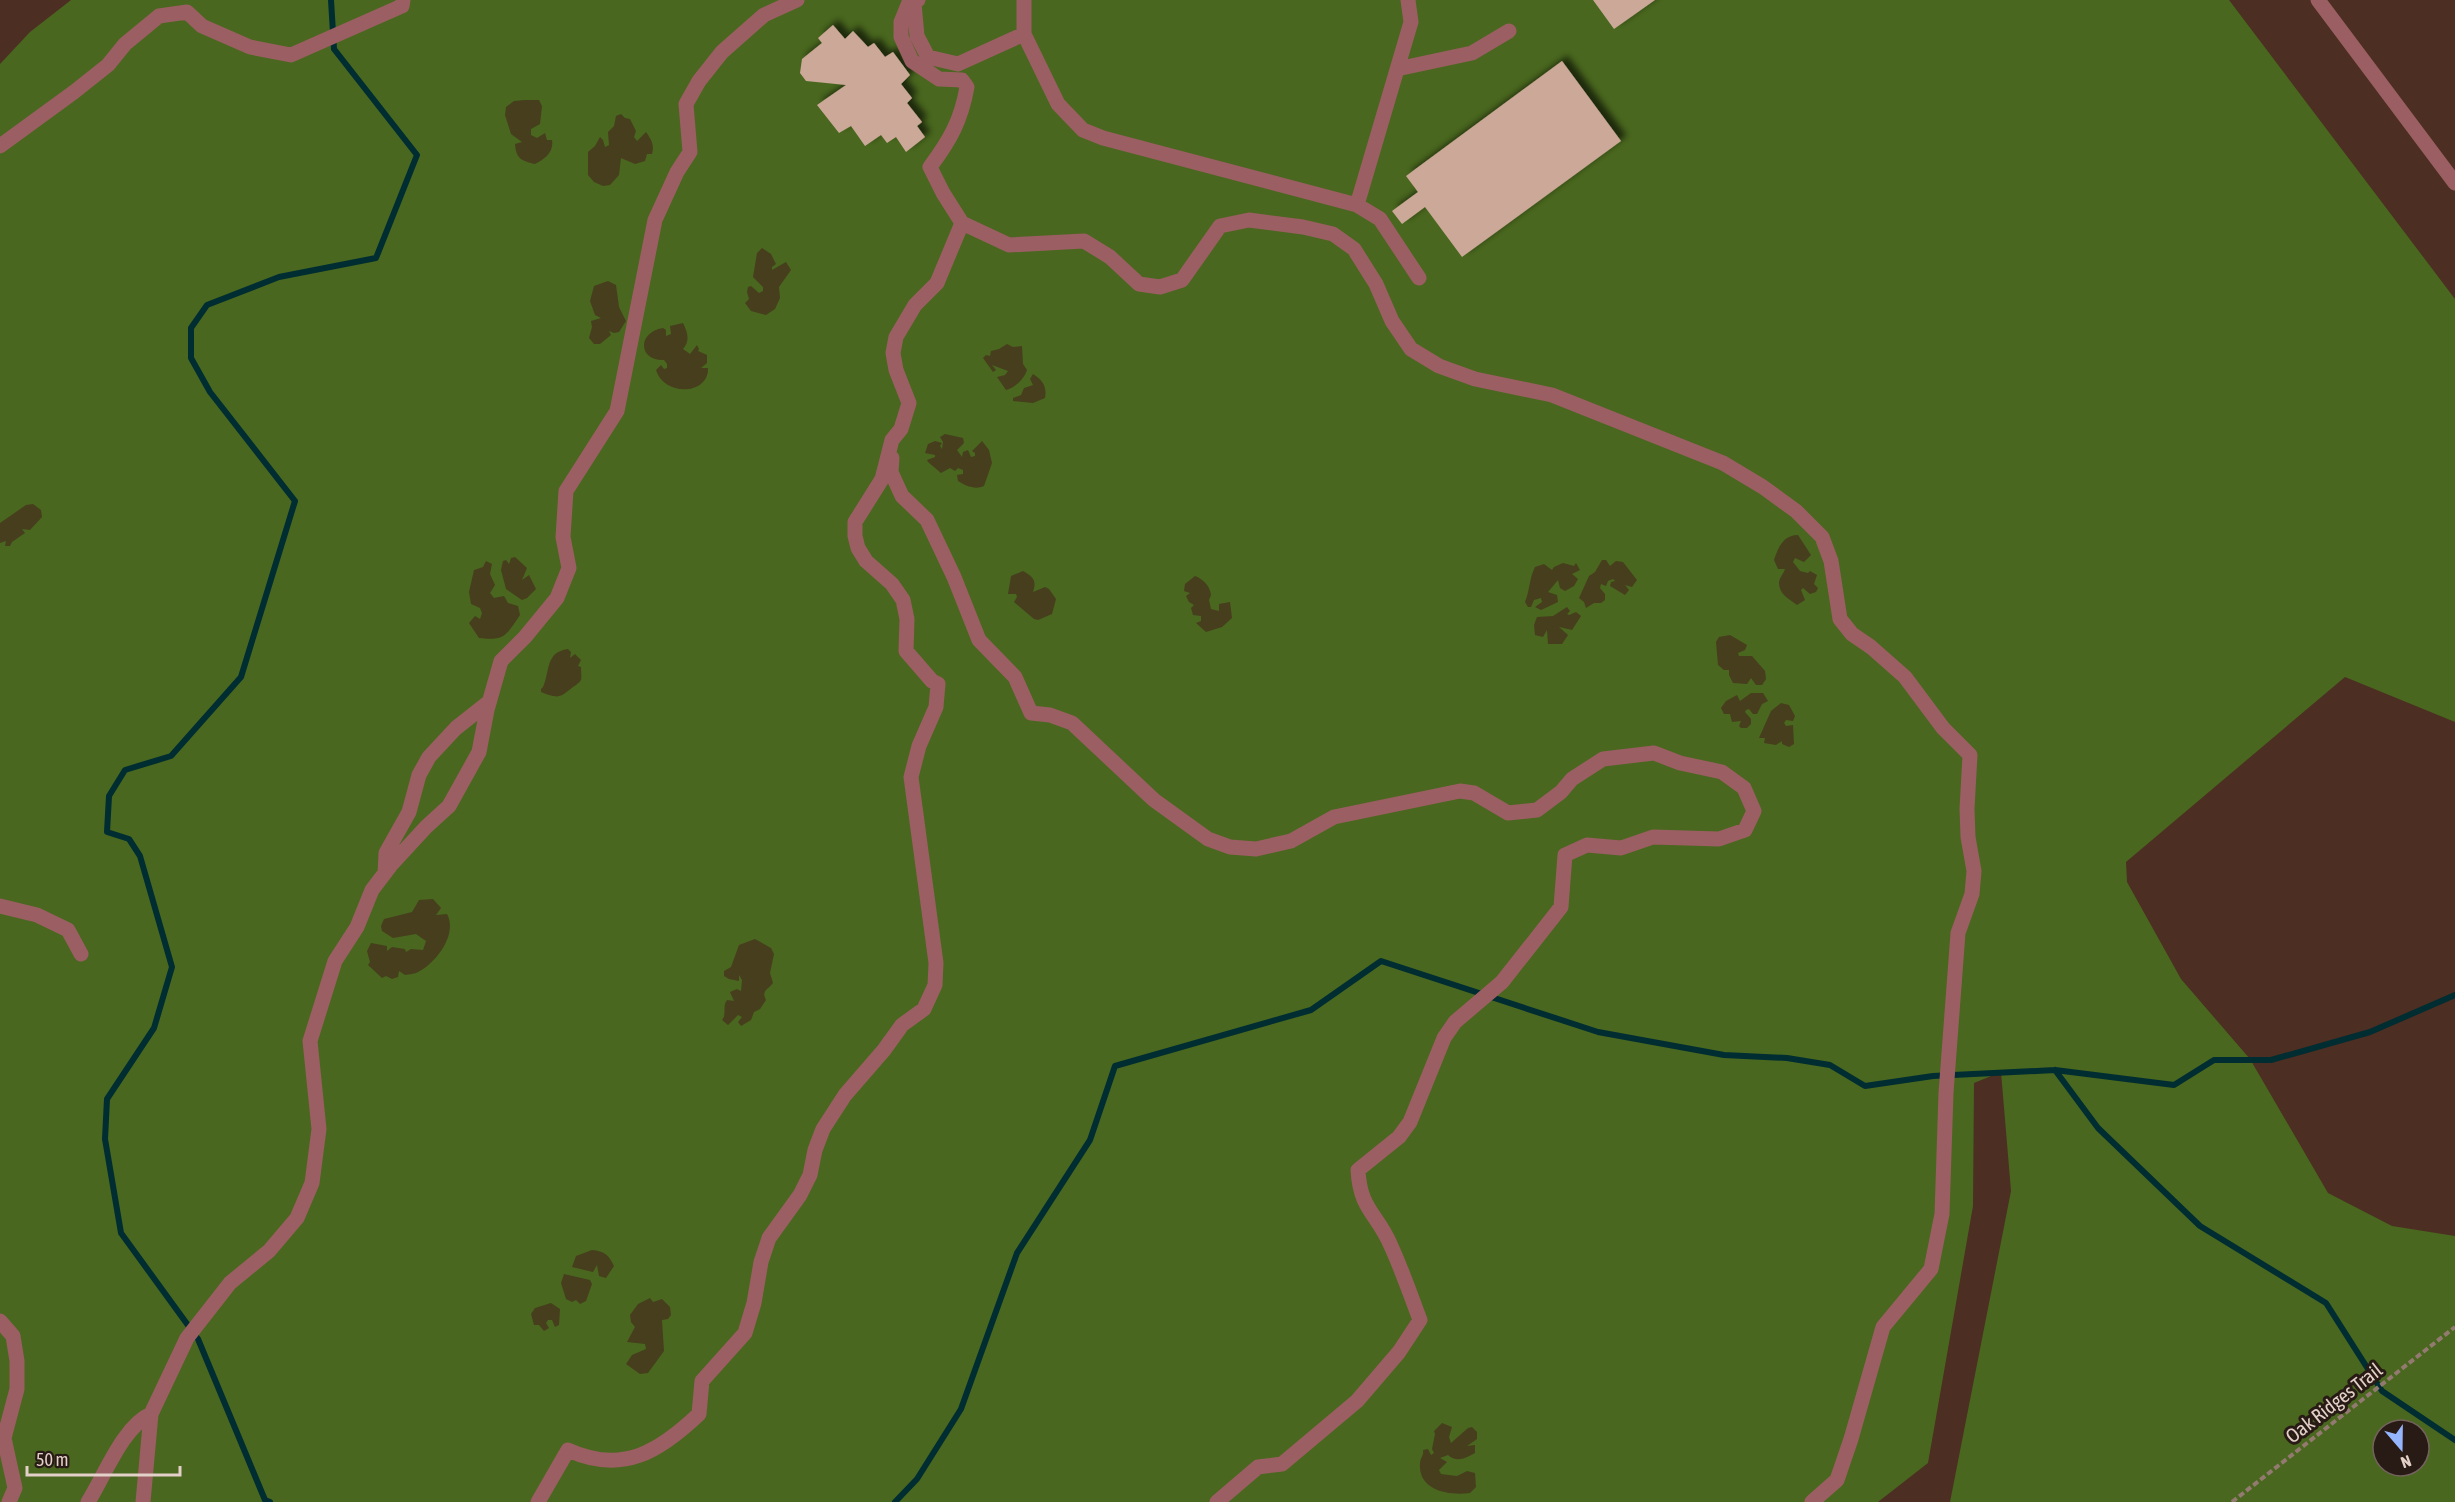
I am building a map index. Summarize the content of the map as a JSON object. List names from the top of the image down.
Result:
{
  "streets": {
    "path": ["Oak Ridges Trail"]
  },
  "scale_bar": "50 m",
  "north": "bottom"
}
